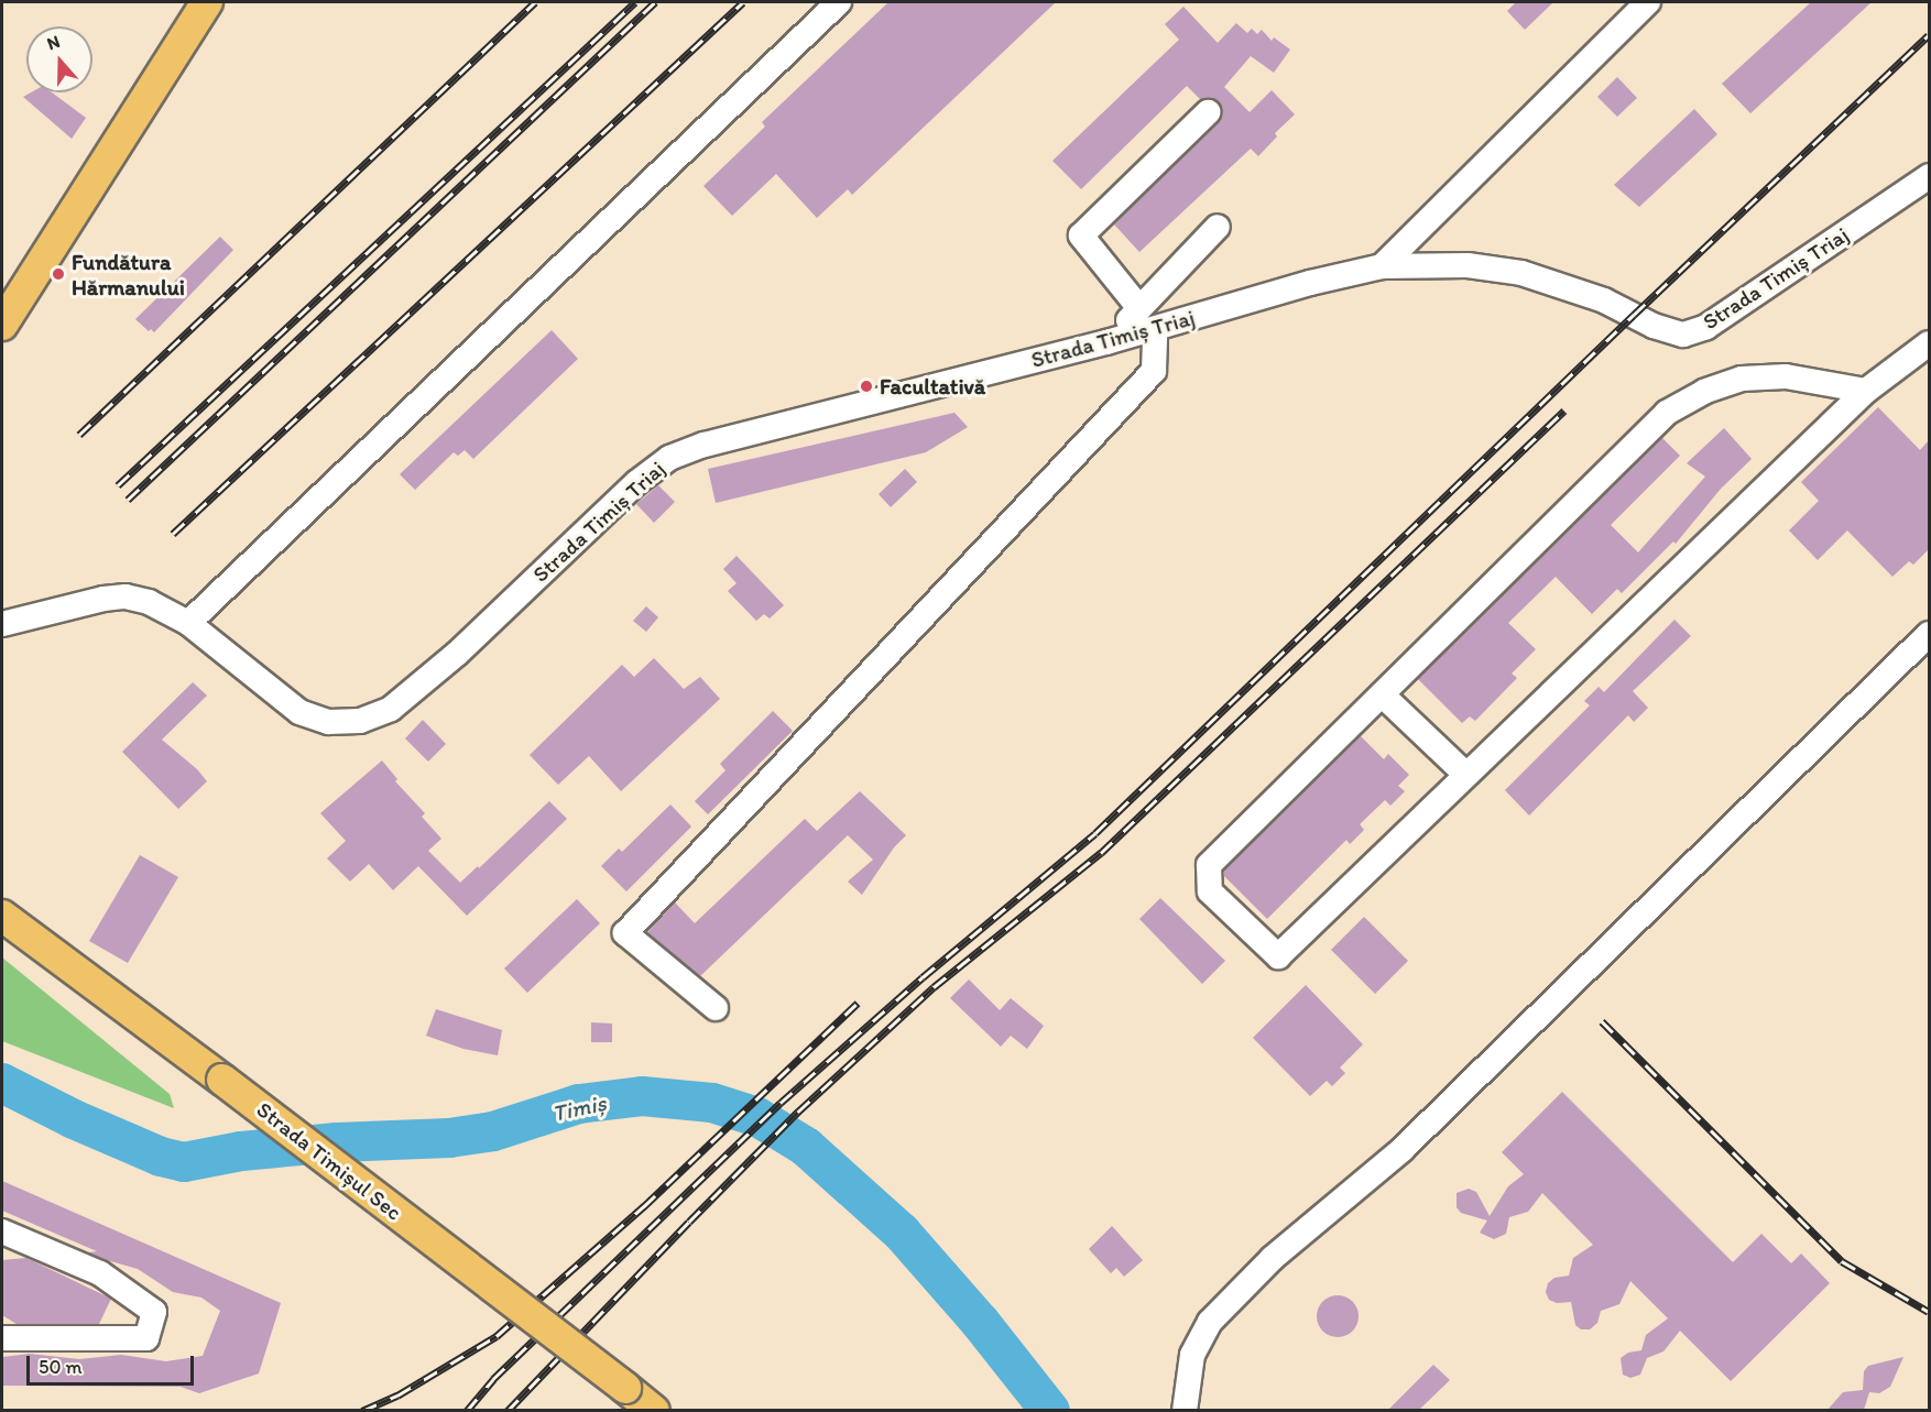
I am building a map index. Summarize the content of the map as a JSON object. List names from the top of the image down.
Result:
{
  "streets": {
    "main road": ["Strada Timișul Sec"],
    "lane": ["Strada Timiș Triaj"]
  },
  "water": ["Timiș"],
  "places": ["Fundătura Hărmanului", "Facultativă"],
  "scale_bar": "50 m",
  "north": "top"
}
